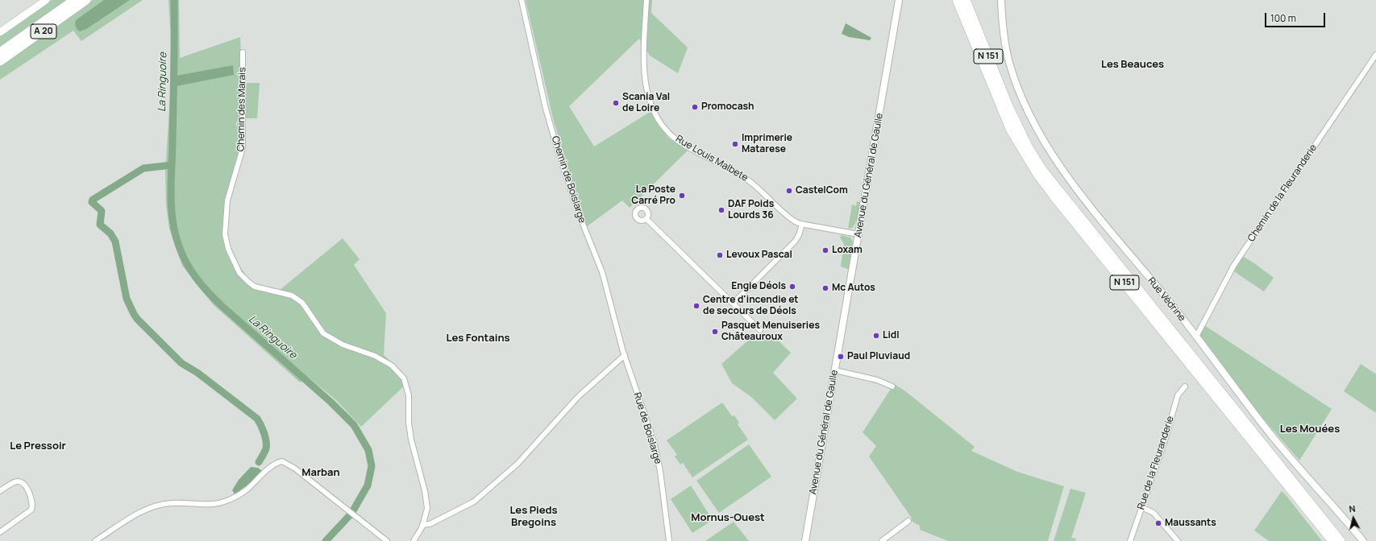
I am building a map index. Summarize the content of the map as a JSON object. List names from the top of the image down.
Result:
{
  "streets": {
    "highway": ["A 20", "N 151"],
    "street": [
      "Chemin des Marais",
      "Rue Louis Malbete",
      "Avenue du Général de Gaulle",
      "Chemin de Boislarge",
      "Chemin de la Fleuranderie",
      "Rue Védrine",
      "Rue de Boislarge",
      "Rue de la Fleuranderie"
    ]
  },
  "crossings": [
    ["Rue Louis Malbete", "Avenue du Général de Gaulle"],
    ["Chemin de Boislarge", "Rue de Boislarge"],
    ["Chemin de la Fleuranderie", "Rue Védrine"]
  ],
  "districts": [
    "Les Beauces",
    "Les Fontains",
    "Les Mouées",
    "Le Pressoir",
    "Marban",
    "Les Pieds Bregoins",
    "Mornus-Ouest"
  ],
  "water": ["La Ringuoire"],
  "places": [
    "Scania Val de Loire",
    "Promocash",
    "Imprimerie Matarese",
    "CastelCom",
    "La Poste Carré Pro",
    "DAF Poids Lourds 36",
    "Loxam",
    "Levoux Pascal",
    "Engie Déols",
    "Mc Autos",
    "Centre d'incendie et de secours de Déols",
    "Pasquet Menuiseries Châteauroux",
    "Lidl",
    "Paul Pluviaud",
    "Maussants"
  ],
  "scale_bar": "100 m",
  "north": "top"
}
